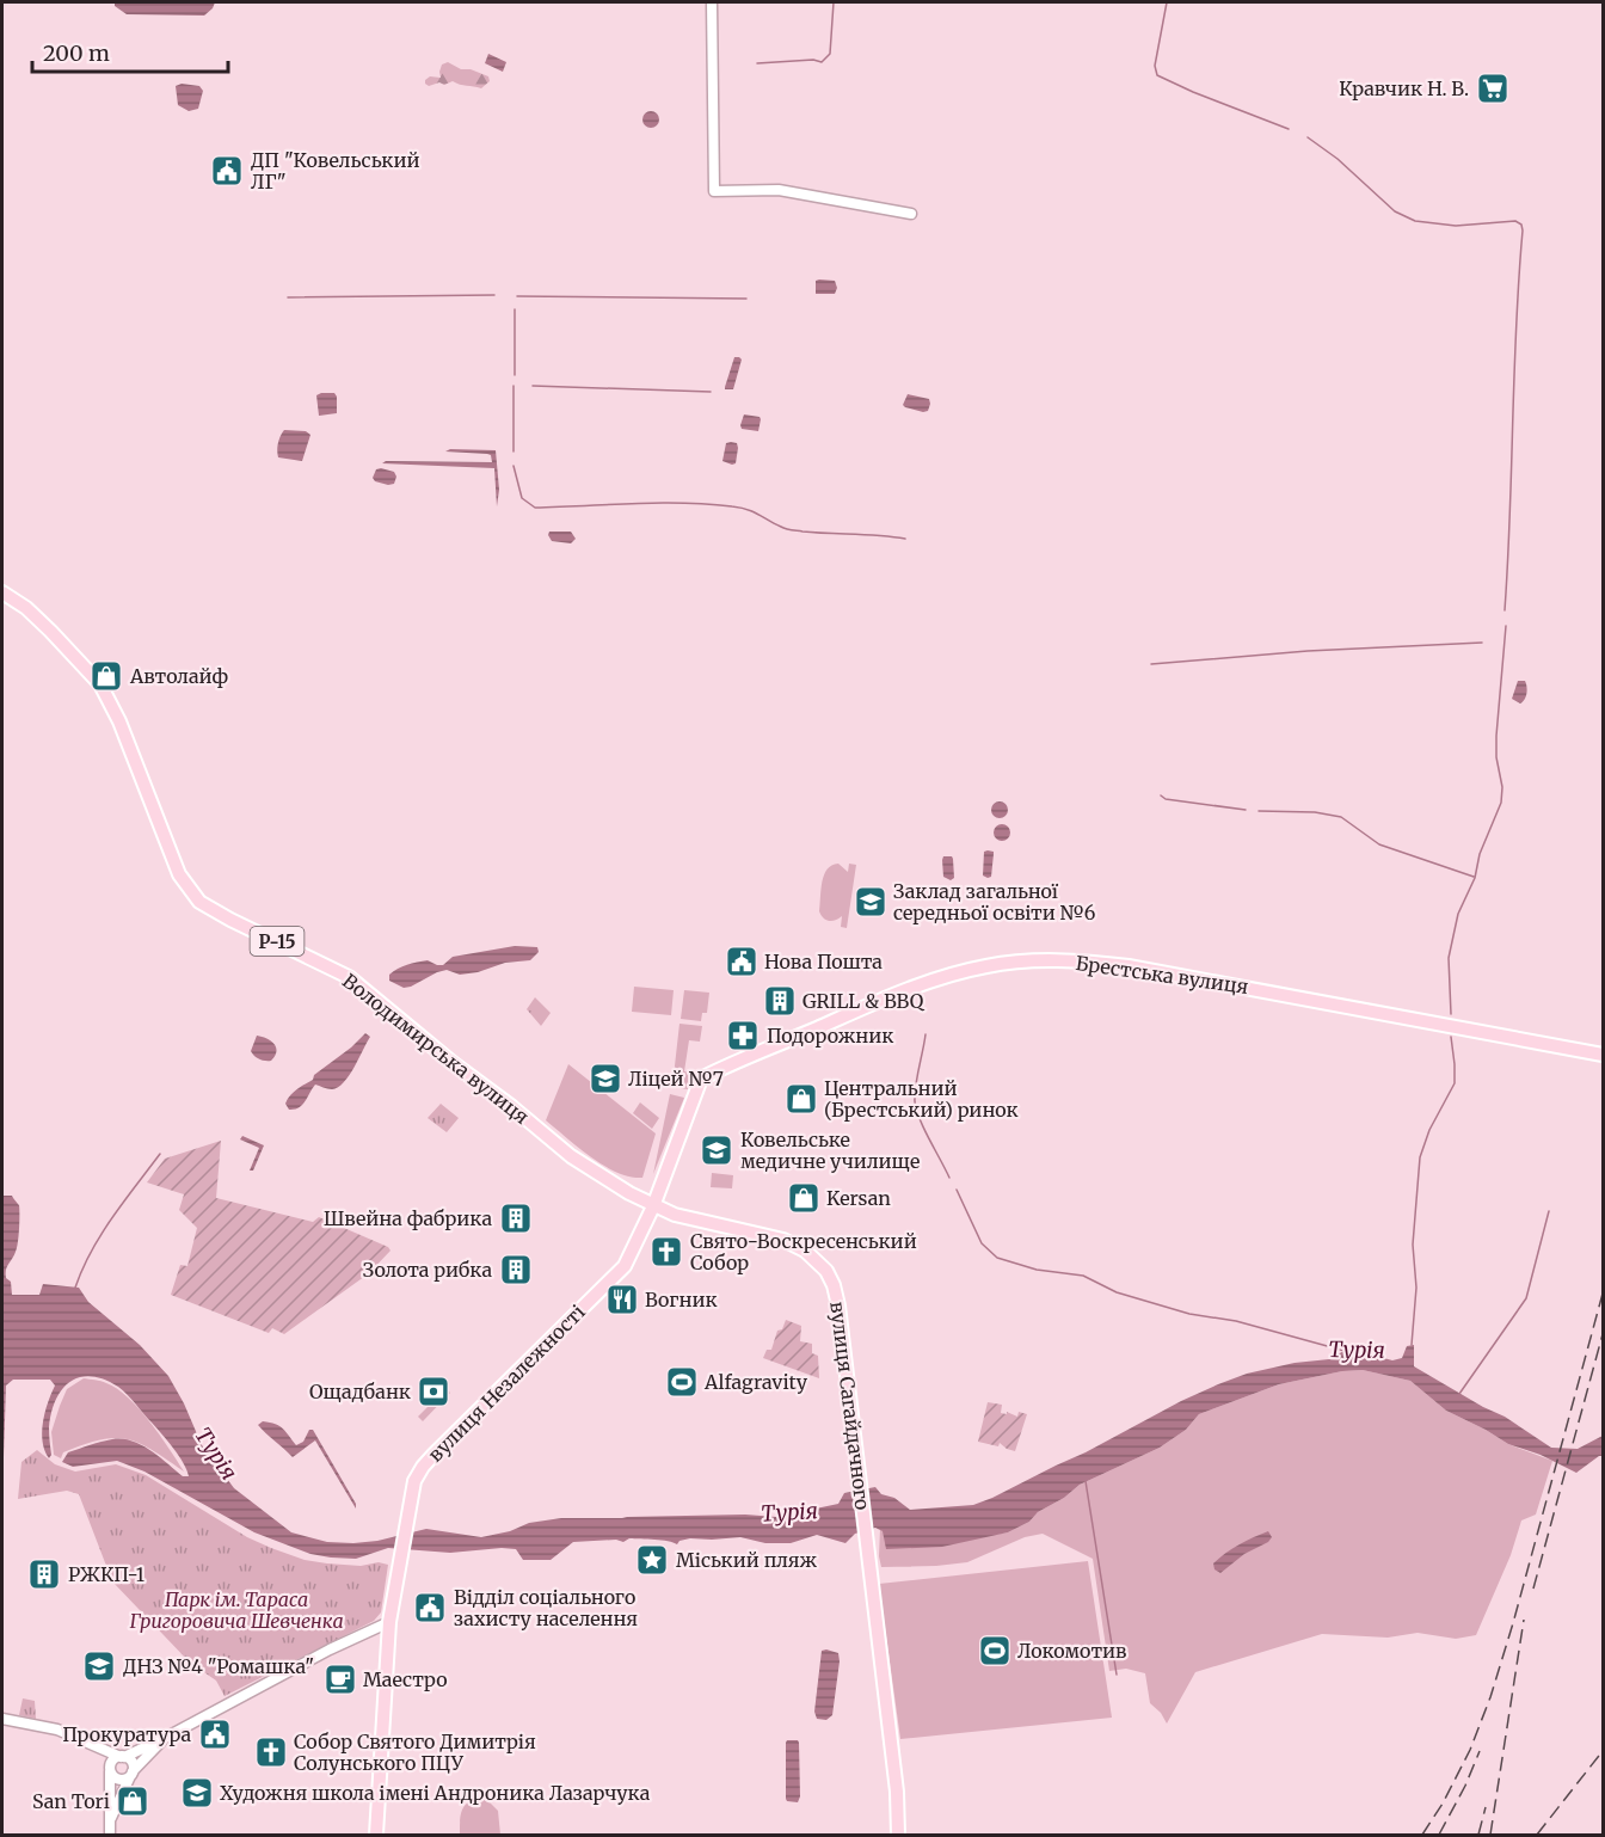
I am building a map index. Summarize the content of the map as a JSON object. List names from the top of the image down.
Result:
{
  "streets": {
    "main road": [
      "Р-15",
      "Брестська вулиця",
      "Володимирська вулиця",
      "вулиця Незалежності",
      "вулиця Сагайдачного"
    ]
  },
  "crossings": [
    ["Брестська вулиця", "Володимирська вулиця"],
    ["Брестська вулиця", "вулиця Незалежності"],
    ["Брестська вулиця", "вулиця Сагайдачного"],
    ["Володимирська вулиця", "вулиця Незалежності"],
    ["Володимирська вулиця", "вулиця Сагайдачного"],
    ["вулиця Незалежності", "вулиця Сагайдачного"]
  ],
  "water": ["Турія"],
  "parks": ["Парк ім. Тараса Григоровича Шевченка"],
  "places": {
    "supermarket": ["Кравчик Н. В."],
    "public building": [
      "ДП \"Ковельський ЛГ\"",
      "Нова Пошта",
      "Відділ соціального захисту населення",
      "Прокуратура"
    ],
    "shop": [
      "Автолайф",
      "Центральний (Брестський) ринок",
      "Kersan",
      "San Tori"
    ],
    "school or university": [
      "Заклад загальної середньої освіти №6",
      "Ліцей №7",
      "Ковельське медичне училище",
      "ДНЗ №4 \"Ромашка\"",
      "Художня школа імені Андроника Лазарчука"
    ],
    "building": [
      "GRILL & BBQ",
      "Швейна фабрика",
      "Золота рибка",
      "РЖКП-1"
    ],
    "pharmacy": ["Подорожник"],
    "church": ["Свято-Воскресенський Собор", "Собор Святого Димитрія Солунського ПЦУ"],
    "restaurant": ["Вогник"],
    "sports": ["Alfagravity", "Локомотив"],
    "bank": ["Ощадбанк"],
    "place": ["Міський пляж"],
    "cafe": ["Маестро"]
  },
  "scale_bar": "200 m"
}
